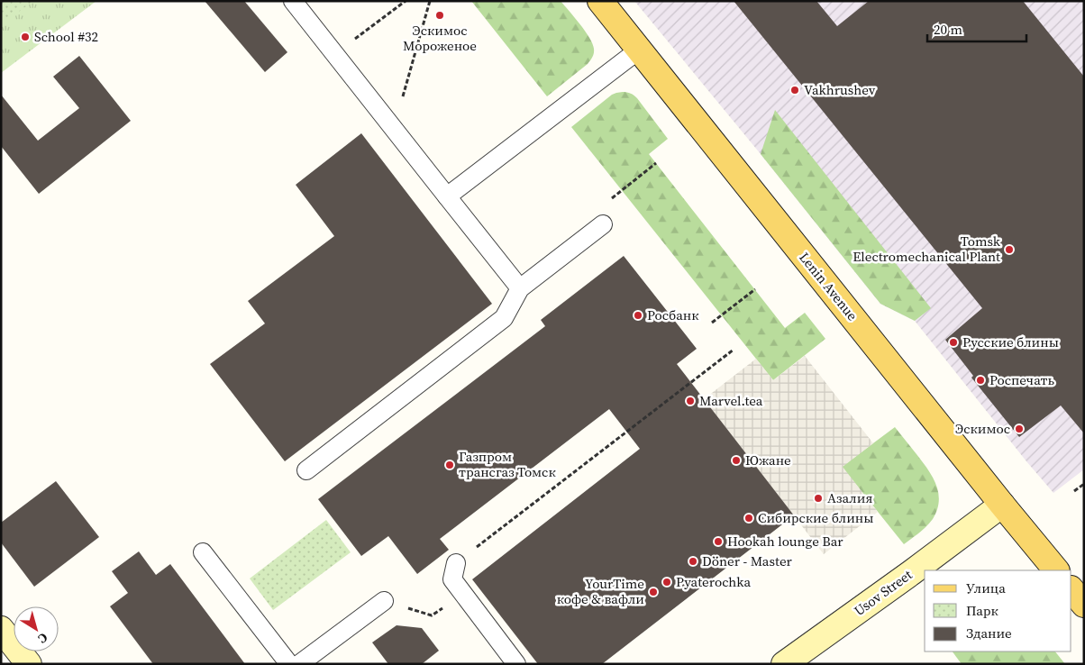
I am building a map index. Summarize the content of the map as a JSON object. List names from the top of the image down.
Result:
{
  "streets": {
    "main road": ["Lenin Avenue", "Usov Street"]
  },
  "crossings": [
    ["Lenin Avenue", "Usov Street"]
  ],
  "places": [
    "Эскимос Мороженое",
    "School #32",
    "Vakhrushev",
    "Tomsk Electromechanical Plant",
    "Росбанк",
    "Русские блины",
    "Роспечать",
    "Marvel.tea",
    "Эскимос",
    "Южане",
    "Газпром трансгаз Томск",
    "Азалия",
    "Сибирские блины",
    "Hookah lounge Bar",
    "Döner - Master",
    "Pyaterochka",
    "YourTime кофе & вафли"
  ],
  "legend": ["Улица", "Парк", "Здание"],
  "scale_bar": "20 m",
  "north": "bottom right"
}
